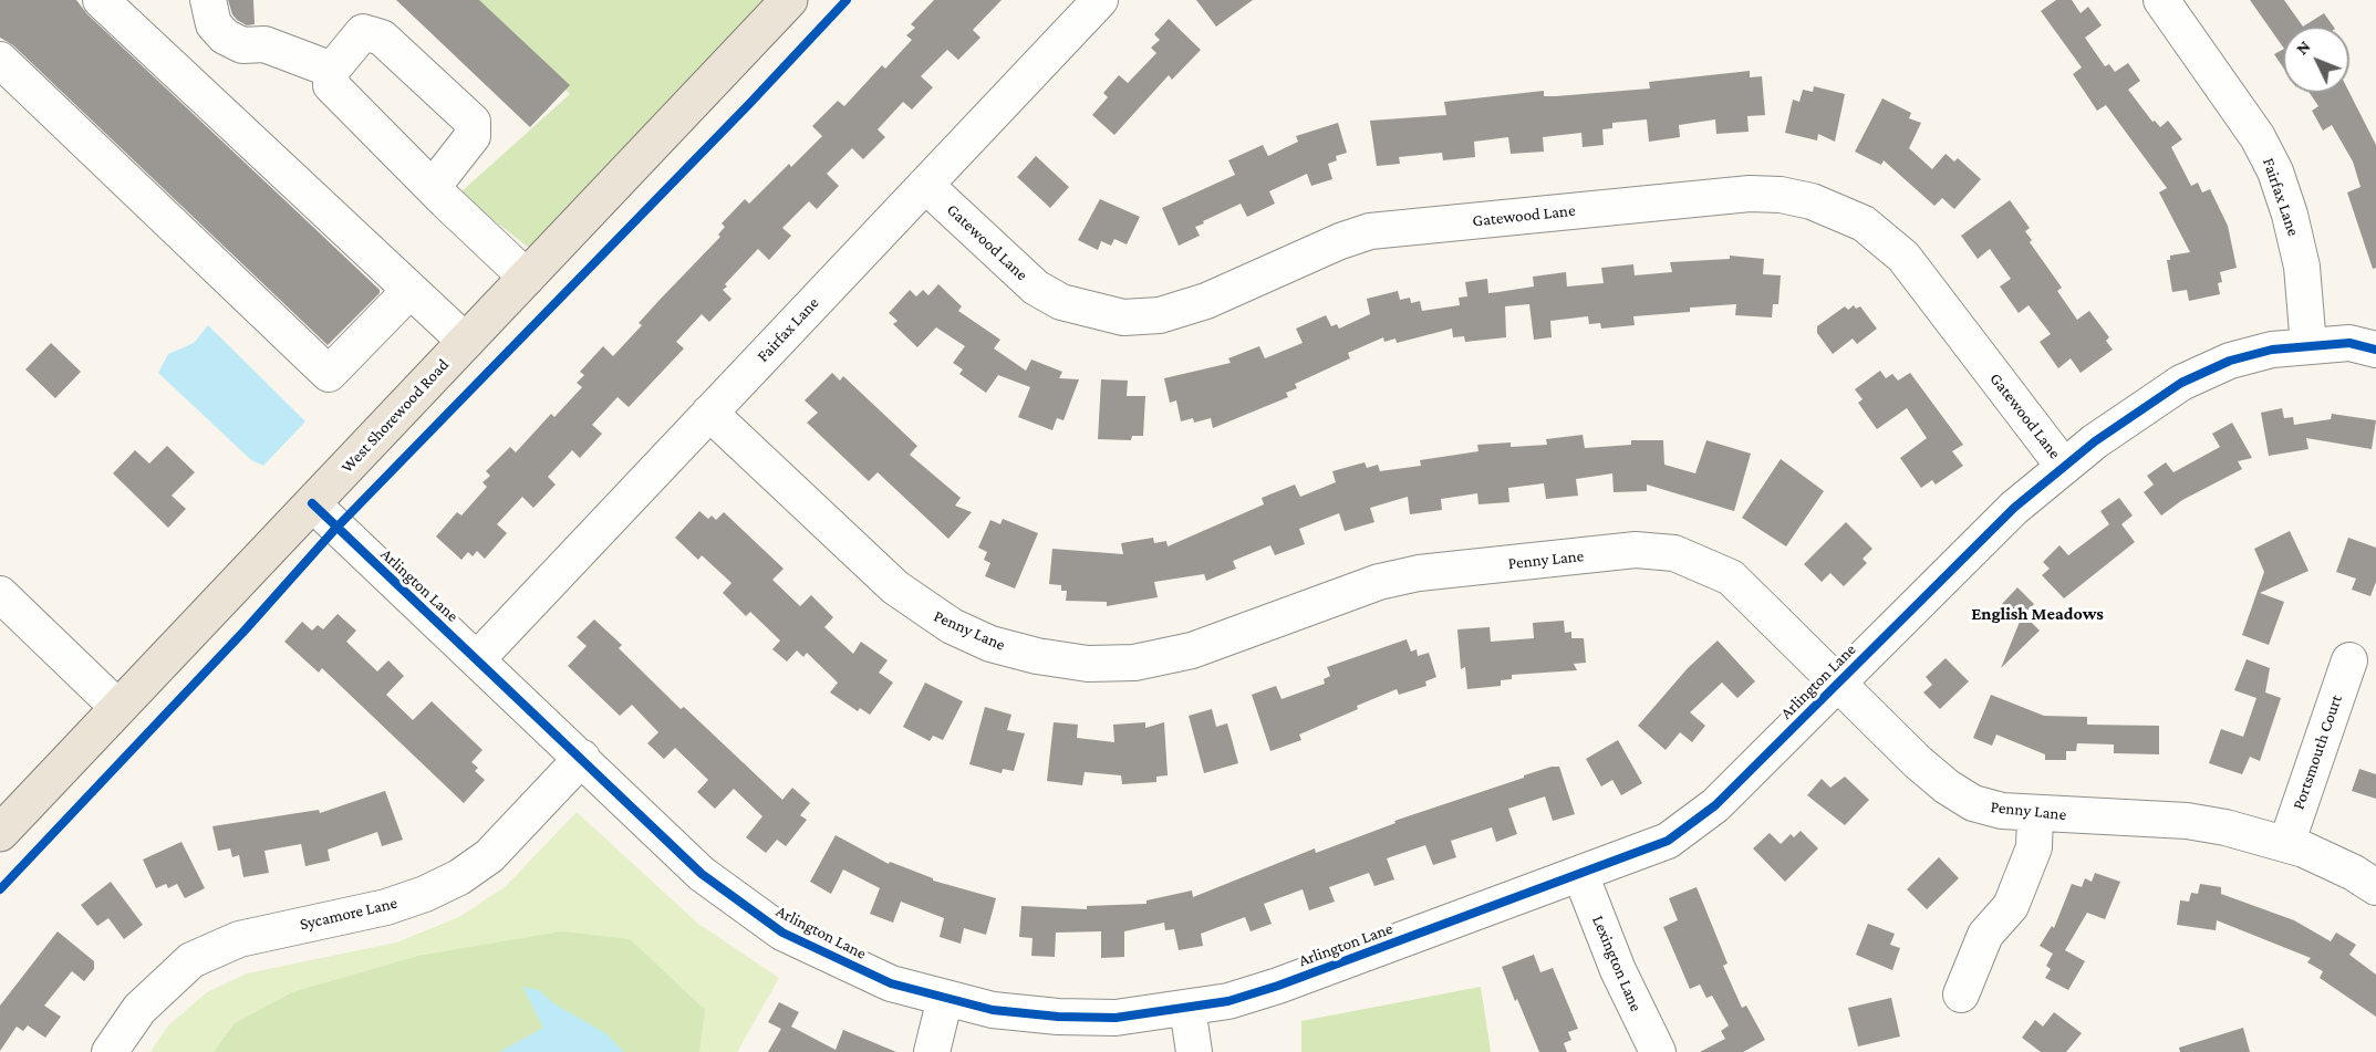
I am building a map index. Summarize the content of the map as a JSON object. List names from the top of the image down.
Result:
{
  "streets": {
    "main road": ["West Shorewood Road"],
    "street": [
      "Fairfax Lane",
      "Gatewood Lane",
      "Penny Lane",
      "Arlington Lane",
      "Portsmouth Court",
      "Sycamore Lane",
      "Lexington Lane"
    ]
  },
  "crossings": [
    ["Fairfax Lane", "Gatewood Lane"],
    ["Fairfax Lane", "Penny Lane"],
    ["Fairfax Lane", "Arlington Lane"],
    ["Gatewood Lane", "Arlington Lane"],
    ["West Shorewood Road", "Arlington Lane"],
    ["Penny Lane", "Arlington Lane"],
    ["Penny Lane", "Portsmouth Court"],
    ["Arlington Lane", "Sycamore Lane"],
    ["Arlington Lane", "Lexington Lane"]
  ],
  "districts": ["English Meadows"],
  "north": "top left"
}
